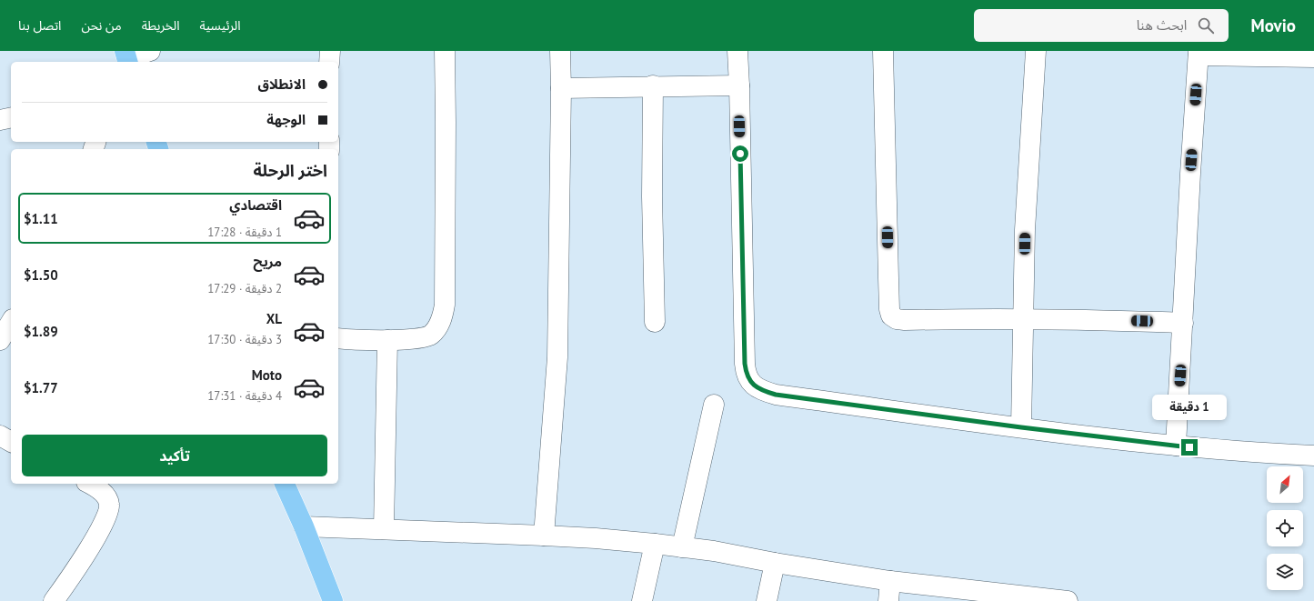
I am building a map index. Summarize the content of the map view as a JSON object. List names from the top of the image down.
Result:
{
  "north": "top right",
  "page": {
    "header": "Movio",
    "search": "ابحث هنا",
    "nav": [
      "الرئيسية",
      "الخريطة",
      "من نحن",
      "اتصل بنا"
    ],
    "banner": ["الانطلاق", "الوجهة"],
    "heading": "اختر الرحلة",
    "list": [
      {
        "name": "اقتصادي",
        "note": "1 دقيقة · 17:28",
        "value": "$1.11"
      },
      {
        "name": "مريح",
        "note": "2 دقيقة · 17:29",
        "value": "$1.50"
      },
      {
        "name": "XL",
        "note": "3 دقيقة · 17:30",
        "value": "$1.89"
      },
      {
        "name": "Moto",
        "note": "4 دقيقة · 17:31",
        "value": "$1.77"
      }
    ],
    "bubble": "1 دقيقة",
    "buttons": "تأكيد"
  }
}
